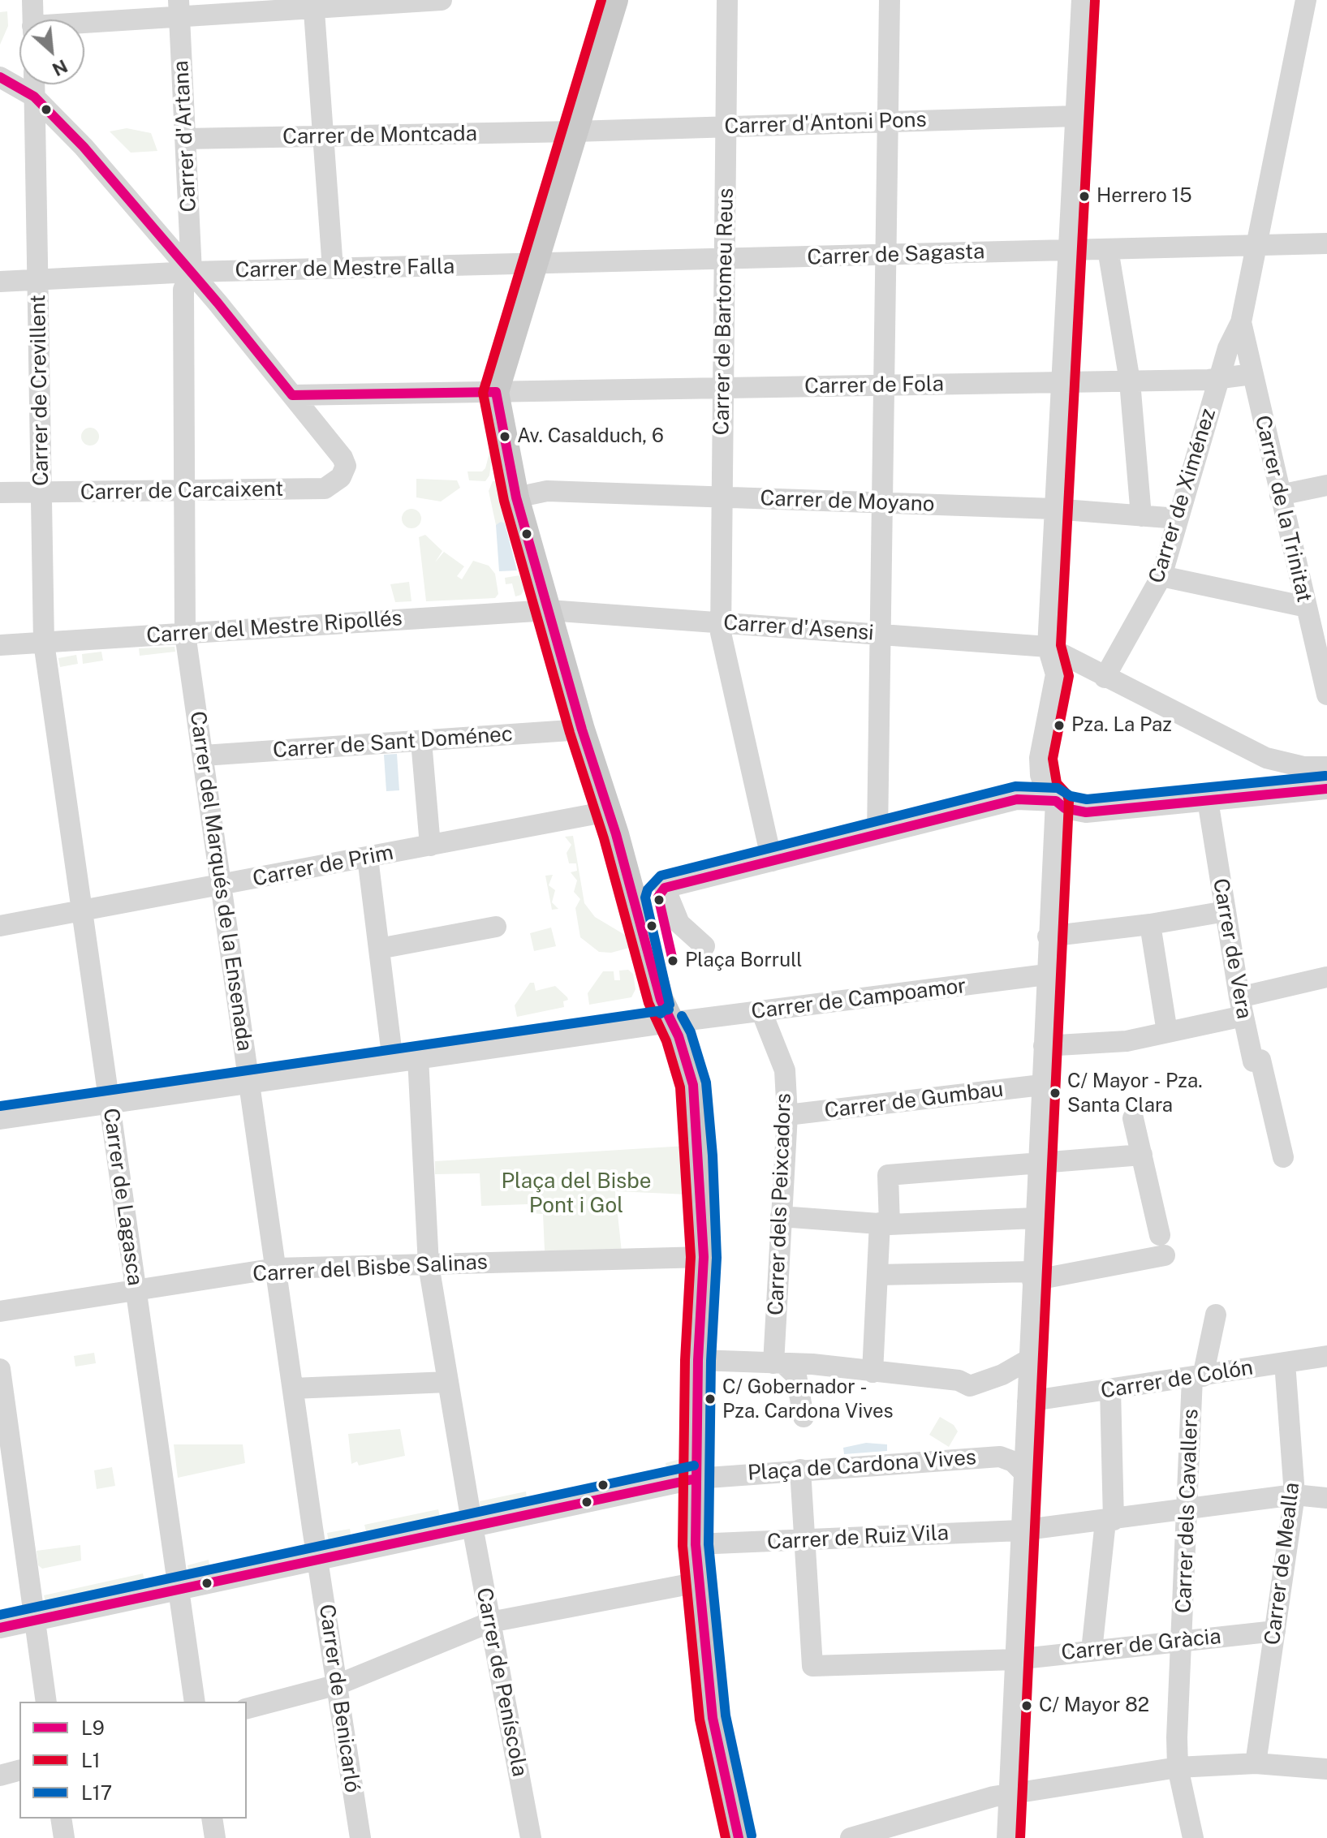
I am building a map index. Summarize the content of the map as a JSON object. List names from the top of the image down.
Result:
{
  "streets": {
    "street": [
      "Carrer d'Antoni Pons",
      "Carrer de Montcada",
      "Carrer d'Artana",
      "Carrer de Sagasta",
      "Carrer de Mestre Falla",
      "Carrer de Bartomeu Reus",
      "Carrer de Fola",
      "Carrer de Crevillent",
      "Carrer de Carcaixent",
      "Carrer de Ximénez",
      "Carrer de Moyano",
      "Carrer de la Trinitat",
      "Carrer del Mestre Ripollés",
      "Carrer d'Asensi",
      "Carrer de Sant Doménec",
      "Carrer de Prim",
      "Carrer del Marqués de la Ensenada",
      "Carrer de Vera",
      "Carrer de Campoamor",
      "Carrer de Gumbau",
      "Carrer de Lagasca",
      "Carrer dels Peixcadors",
      "Carrer del Bisbe Salinas",
      "Carrer de Colón",
      "Plaça de Cardona Vives",
      "Carrer dels Cavallers",
      "Carrer de Ruiz Vila",
      "Carrer de Mealla",
      "Carrer de Gràcia",
      "Carrer de Peníscola",
      "Carrer de Benicarló"
    ]
  },
  "crossings": [
    ["Carrer d'Antoni Pons", "Carrer de Montcada"],
    ["Carrer d'Antoni Pons", "Carrer de Bartomeu Reus"],
    ["Carrer de Montcada", "Carrer d'Artana"],
    ["Carrer d'Artana", "Carrer de Mestre Falla"],
    ["Carrer d'Artana", "Carrer del Marqués de la Ensenada"],
    ["Carrer de Sagasta", "Carrer de Mestre Falla"],
    ["Carrer de Sagasta", "Carrer de Bartomeu Reus"],
    ["Carrer de Sagasta", "Carrer de la Trinitat"],
    ["Carrer de Mestre Falla", "Carrer de Crevillent"],
    ["Carrer de Mestre Falla", "Carrer del Marqués de la Ensenada"],
    ["Carrer de Bartomeu Reus", "Carrer de Fola"],
    ["Carrer de Bartomeu Reus", "Carrer de Moyano"],
    ["Carrer de Bartomeu Reus", "Carrer d'Asensi"],
    ["Carrer de Fola", "Carrer de Carcaixent"],
    ["Carrer de Fola", "Carrer de Ximénez"],
    ["Carrer de Fola", "Carrer de la Trinitat"],
    ["Carrer de Crevillent", "Carrer de Carcaixent"],
    ["Carrer de Crevillent", "Carrer del Mestre Ripollés"],
    ["Carrer de Crevillent", "Carrer de Lagasca"],
    ["Carrer de Carcaixent", "Carrer del Marqués de la Ensenada"],
    ["Carrer de Ximénez", "Carrer de Moyano"],
    ["Carrer de Ximénez", "Carrer de la Trinitat"],
    ["Carrer del Mestre Ripollés", "Carrer d'Asensi"],
    ["Carrer del Mestre Ripollés", "Carrer del Marqués de la Ensenada"],
    ["Carrer del Mestre Ripollés", "Carrer de Lagasca"],
    ["Carrer de Sant Doménec", "Carrer del Marqués de la Ensenada"],
    ["Carrer de Prim", "Carrer del Marqués de la Ensenada"],
    ["Carrer de Prim", "Carrer de Lagasca"],
    ["Carrer del Marqués de la Ensenada", "Carrer de Campoamor"],
    ["Carrer del Marqués de la Ensenada", "Carrer del Bisbe Salinas"],
    ["Carrer del Marqués de la Ensenada", "Carrer de Benicarló"],
    ["Carrer de Campoamor", "Carrer de Lagasca"],
    ["Carrer de Campoamor", "Carrer dels Peixcadors"],
    ["Carrer de Campoamor", "Carrer de Peníscola"],
    ["Carrer de Gumbau", "Carrer dels Peixcadors"],
    ["Carrer de Lagasca", "Carrer del Bisbe Salinas"],
    ["Carrer de Lagasca", "Plaça de Cardona Vives"],
    ["Carrer del Bisbe Salinas", "Carrer de Peníscola"],
    ["Carrer de Colón", "Carrer dels Cavallers"],
    ["Carrer de Colón", "Carrer de Mealla"],
    ["Plaça de Cardona Vives", "Carrer de Peníscola"],
    ["Plaça de Cardona Vives", "Carrer de Benicarló"],
    ["Carrer dels Cavallers", "Carrer de Ruiz Vila"],
    ["Carrer dels Cavallers", "Carrer de Gràcia"],
    ["Carrer de Ruiz Vila", "Carrer de Mealla"],
    ["Carrer de Ruiz Vila", "Carrer de Gràcia"],
    ["Carrer de Mealla", "Carrer de Gràcia"]
  ],
  "parks": ["Plaça del Bisbe Pont i Gol"],
  "places": [
    "Herrero 15",
    "Av. Casalduch, 6",
    "Pza. La Paz",
    "Plaça Borrull",
    "C/ Mayor - Pza. Santa Clara",
    "C/ Gobernador - Pza. Cardona Vives",
    "C/ Mayor 82"
  ],
  "lines": ["transit line L1", "transit line L9", "transit line L17"],
  "legend": ["L9", "L1", "L17"],
  "north": "bottom right"
}
